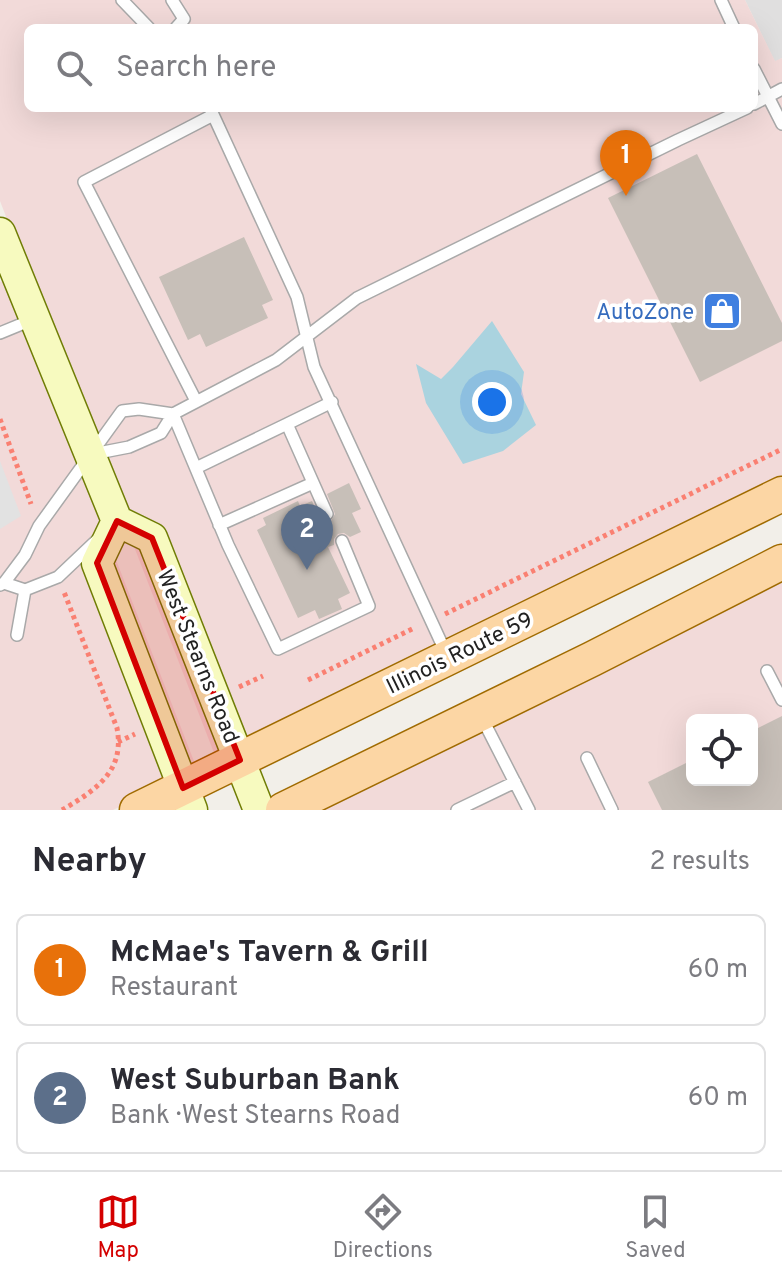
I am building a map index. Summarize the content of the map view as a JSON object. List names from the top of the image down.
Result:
{
  "streets": {
    "main road": ["Illinois Route 59", "West Stearns Road"]
  },
  "crossings": [
    ["Illinois Route 59", "West Stearns Road"]
  ],
  "places": {
    "shop": ["AutoZone"]
  },
  "page": {
    "search": "Search here",
    "pins": ["1", "2"],
    "heading": ["Nearby", "2 results"],
    "list": [
      {
        "mark": "1",
        "name": "McMae's Tavern & Grill",
        "note": "Restaurant",
        "value": "60 m"
      },
      {
        "mark": "2",
        "name": "West Suburban Bank",
        "note": "Bank · West Stearns Road",
        "value": "60 m"
      }
    ],
    "nav": ["Map", "Directions", "Saved"]
  }
}
